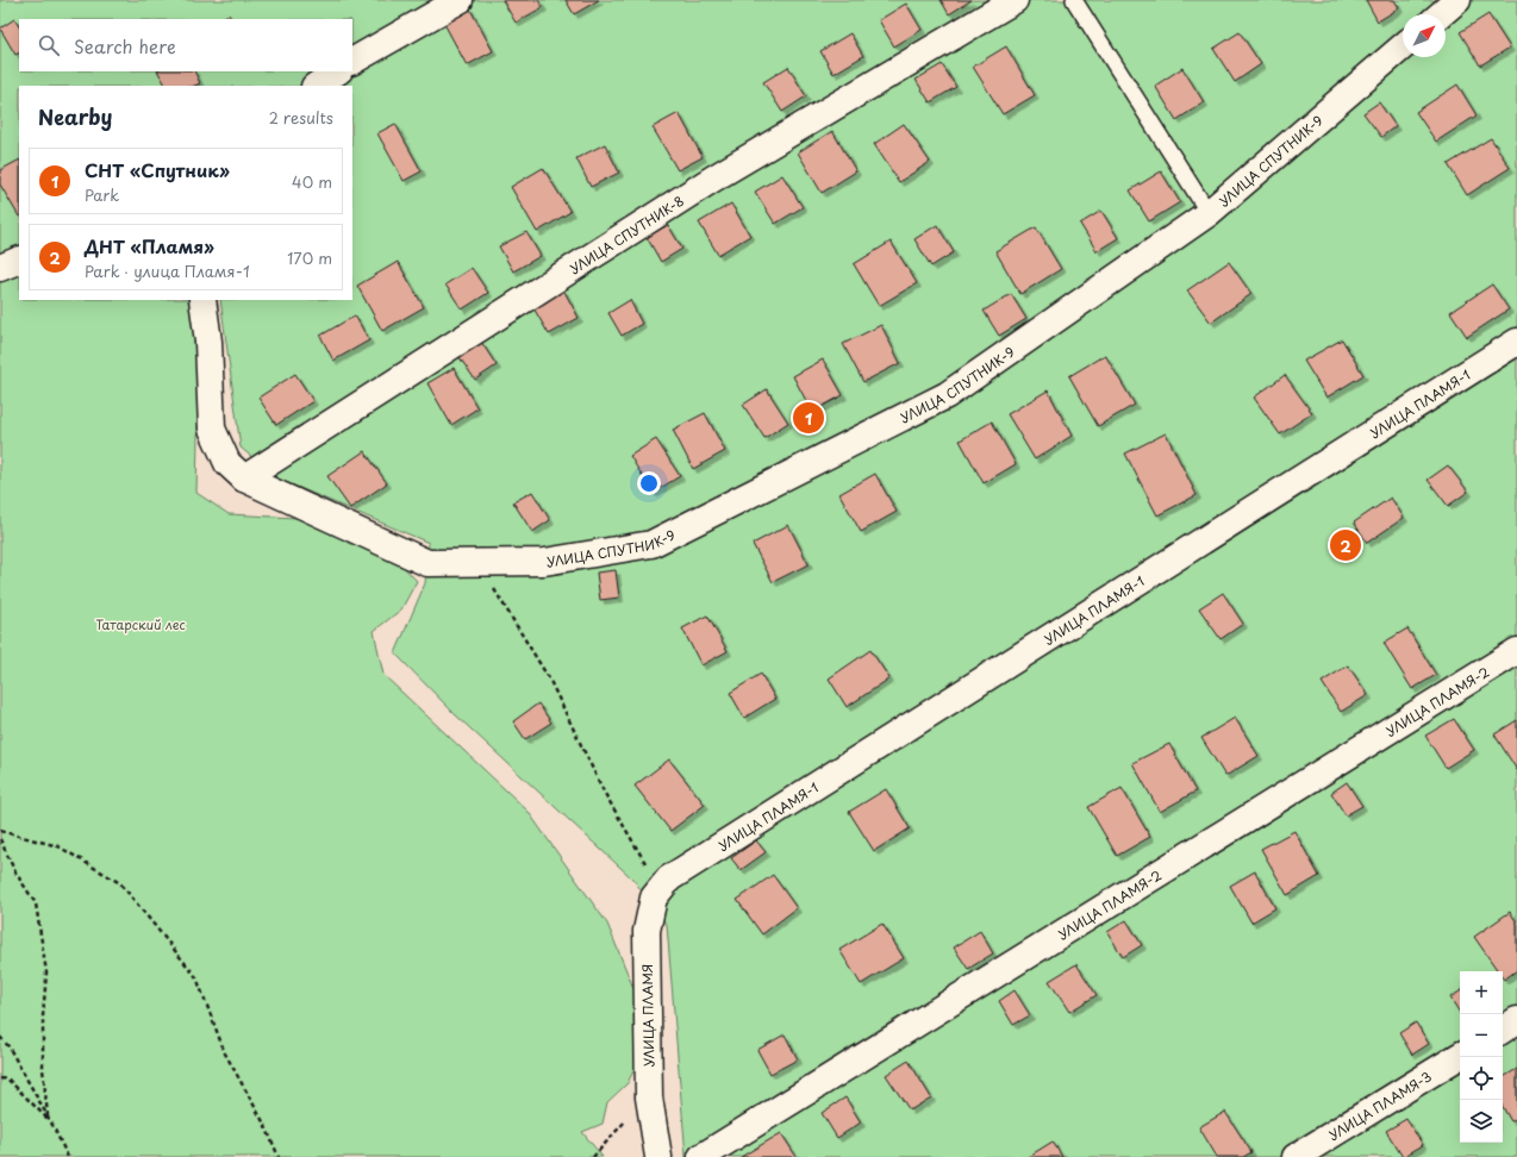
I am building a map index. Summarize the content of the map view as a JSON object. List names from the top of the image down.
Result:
{
  "streets": {
    "street": [
      "УЛИЦА СПУТНИК-9",
      "УЛИЦА СПУТНИК-8",
      "УЛИЦА ПЛАМЯ-1",
      "УЛИЦА ПЛАМЯ-2",
      "УЛИЦА ПЛАМЯ",
      "УЛИЦА ПЛАМЯ-3"
    ]
  },
  "crossings": [
    ["УЛИЦА СПУТНИК-9", "УЛИЦА СПУТНИК-8"],
    ["УЛИЦА ПЛАМЯ-1", "УЛИЦА ПЛАМЯ"]
  ],
  "parks": ["Татарский лес"],
  "north": "top right",
  "page": {
    "search": "Search here",
    "heading": ["Nearby", "2 results"],
    "list": [
      {
        "mark": "1",
        "name": "СНТ «Спутник»",
        "note": "Park",
        "value": "40 m"
      },
      {
        "mark": "2",
        "name": "ДНТ «Пламя»",
        "note": "Park · улица Пламя-1",
        "value": "170 m"
      }
    ],
    "pins": ["1", "2"],
    "map_buttons": ["+", "−"]
  }
}
